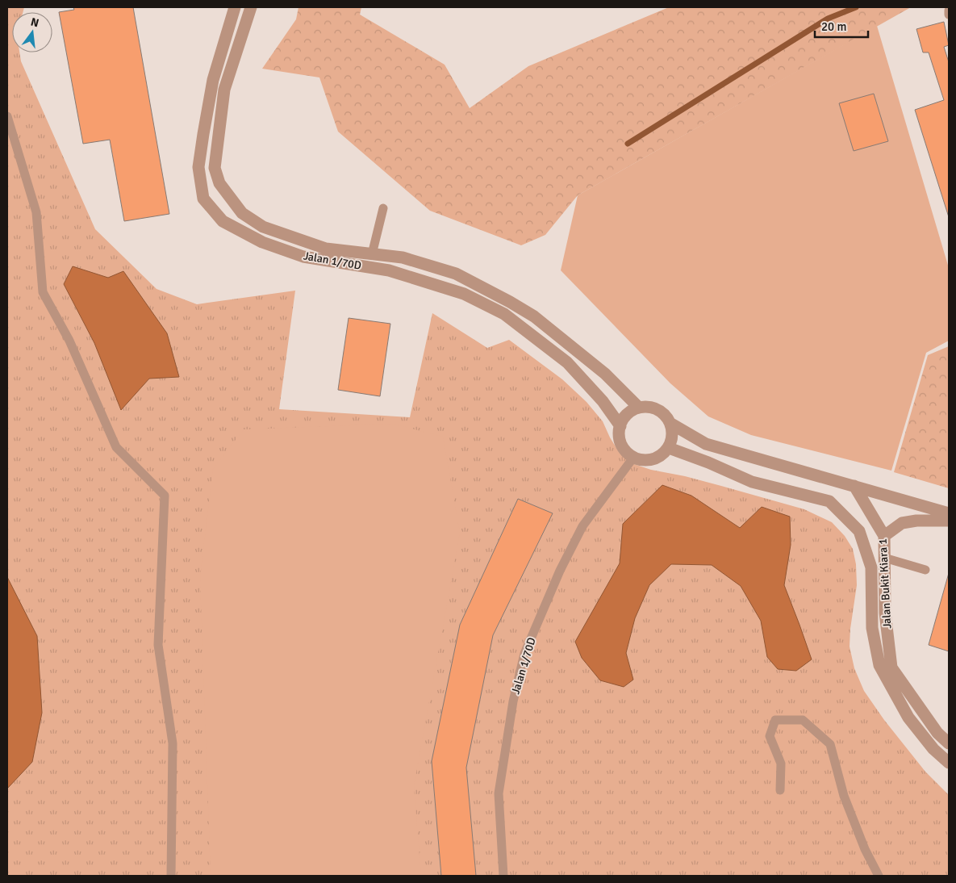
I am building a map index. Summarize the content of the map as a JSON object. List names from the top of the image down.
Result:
{
  "streets": {
    "street": ["Jalan 1/70D", "Jalan Bukit Kiara 1"]
  },
  "crossings": [
    ["Jalan 1/70D", "Jalan Bukit Kiara 1"]
  ],
  "scale_bar": "20 m",
  "north": "top"
}
